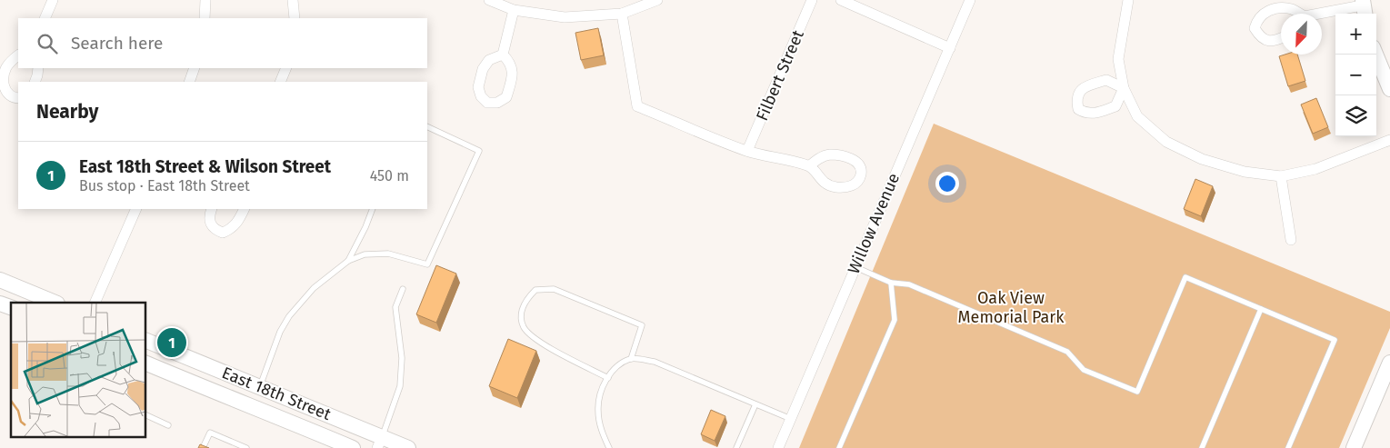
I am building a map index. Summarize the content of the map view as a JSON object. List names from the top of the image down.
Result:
{
  "streets": {
    "main road": ["East 18th Street"],
    "street": ["Filbert Street", "Willow Avenue"]
  },
  "parks": ["Oak View Memorial Park"],
  "north": "bottom left",
  "page": {
    "map_buttons": ["+", "−"],
    "search": "Search here",
    "heading": "Nearby",
    "list": [
      {
        "mark": "1",
        "name": "East 18th Street & Wilson Street",
        "note": "Bus stop · East 18th Street",
        "value": "450 m"
      }
    ],
    "pins": "1"
  }
}
